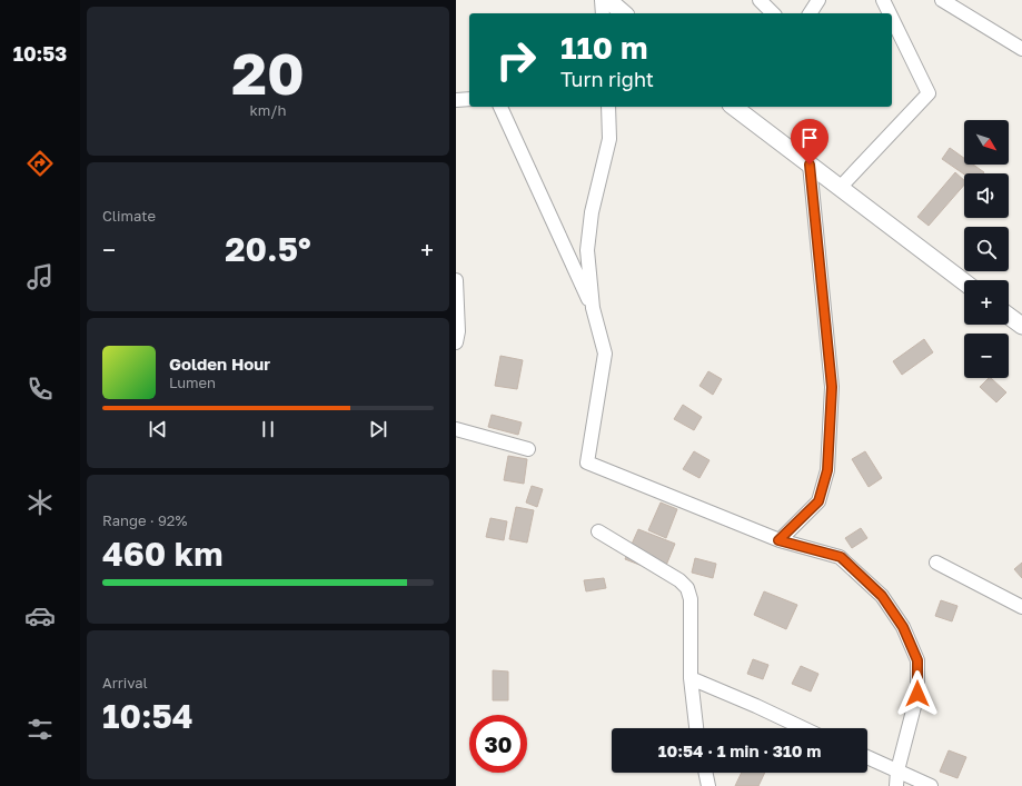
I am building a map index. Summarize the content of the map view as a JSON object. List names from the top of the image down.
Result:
{
  "north": "bottom right",
  "page": {
    "tabs": "10:53",
    "tile": [
      ["20", "km/h"],
      "Climate",
      ["Range · 92%", "460 km"],
      ["Arrival", "10:54"]
    ],
    "turn": ["110 m", "Turn right"],
    "map_buttons": ["+", "−"],
    "heat": ["−", "20.5°", "+"],
    "song": ["Golden Hour", "Lumen"],
    "limit": "30",
    "trip": "10:54 · 1 min · 310 m"
  }
}
